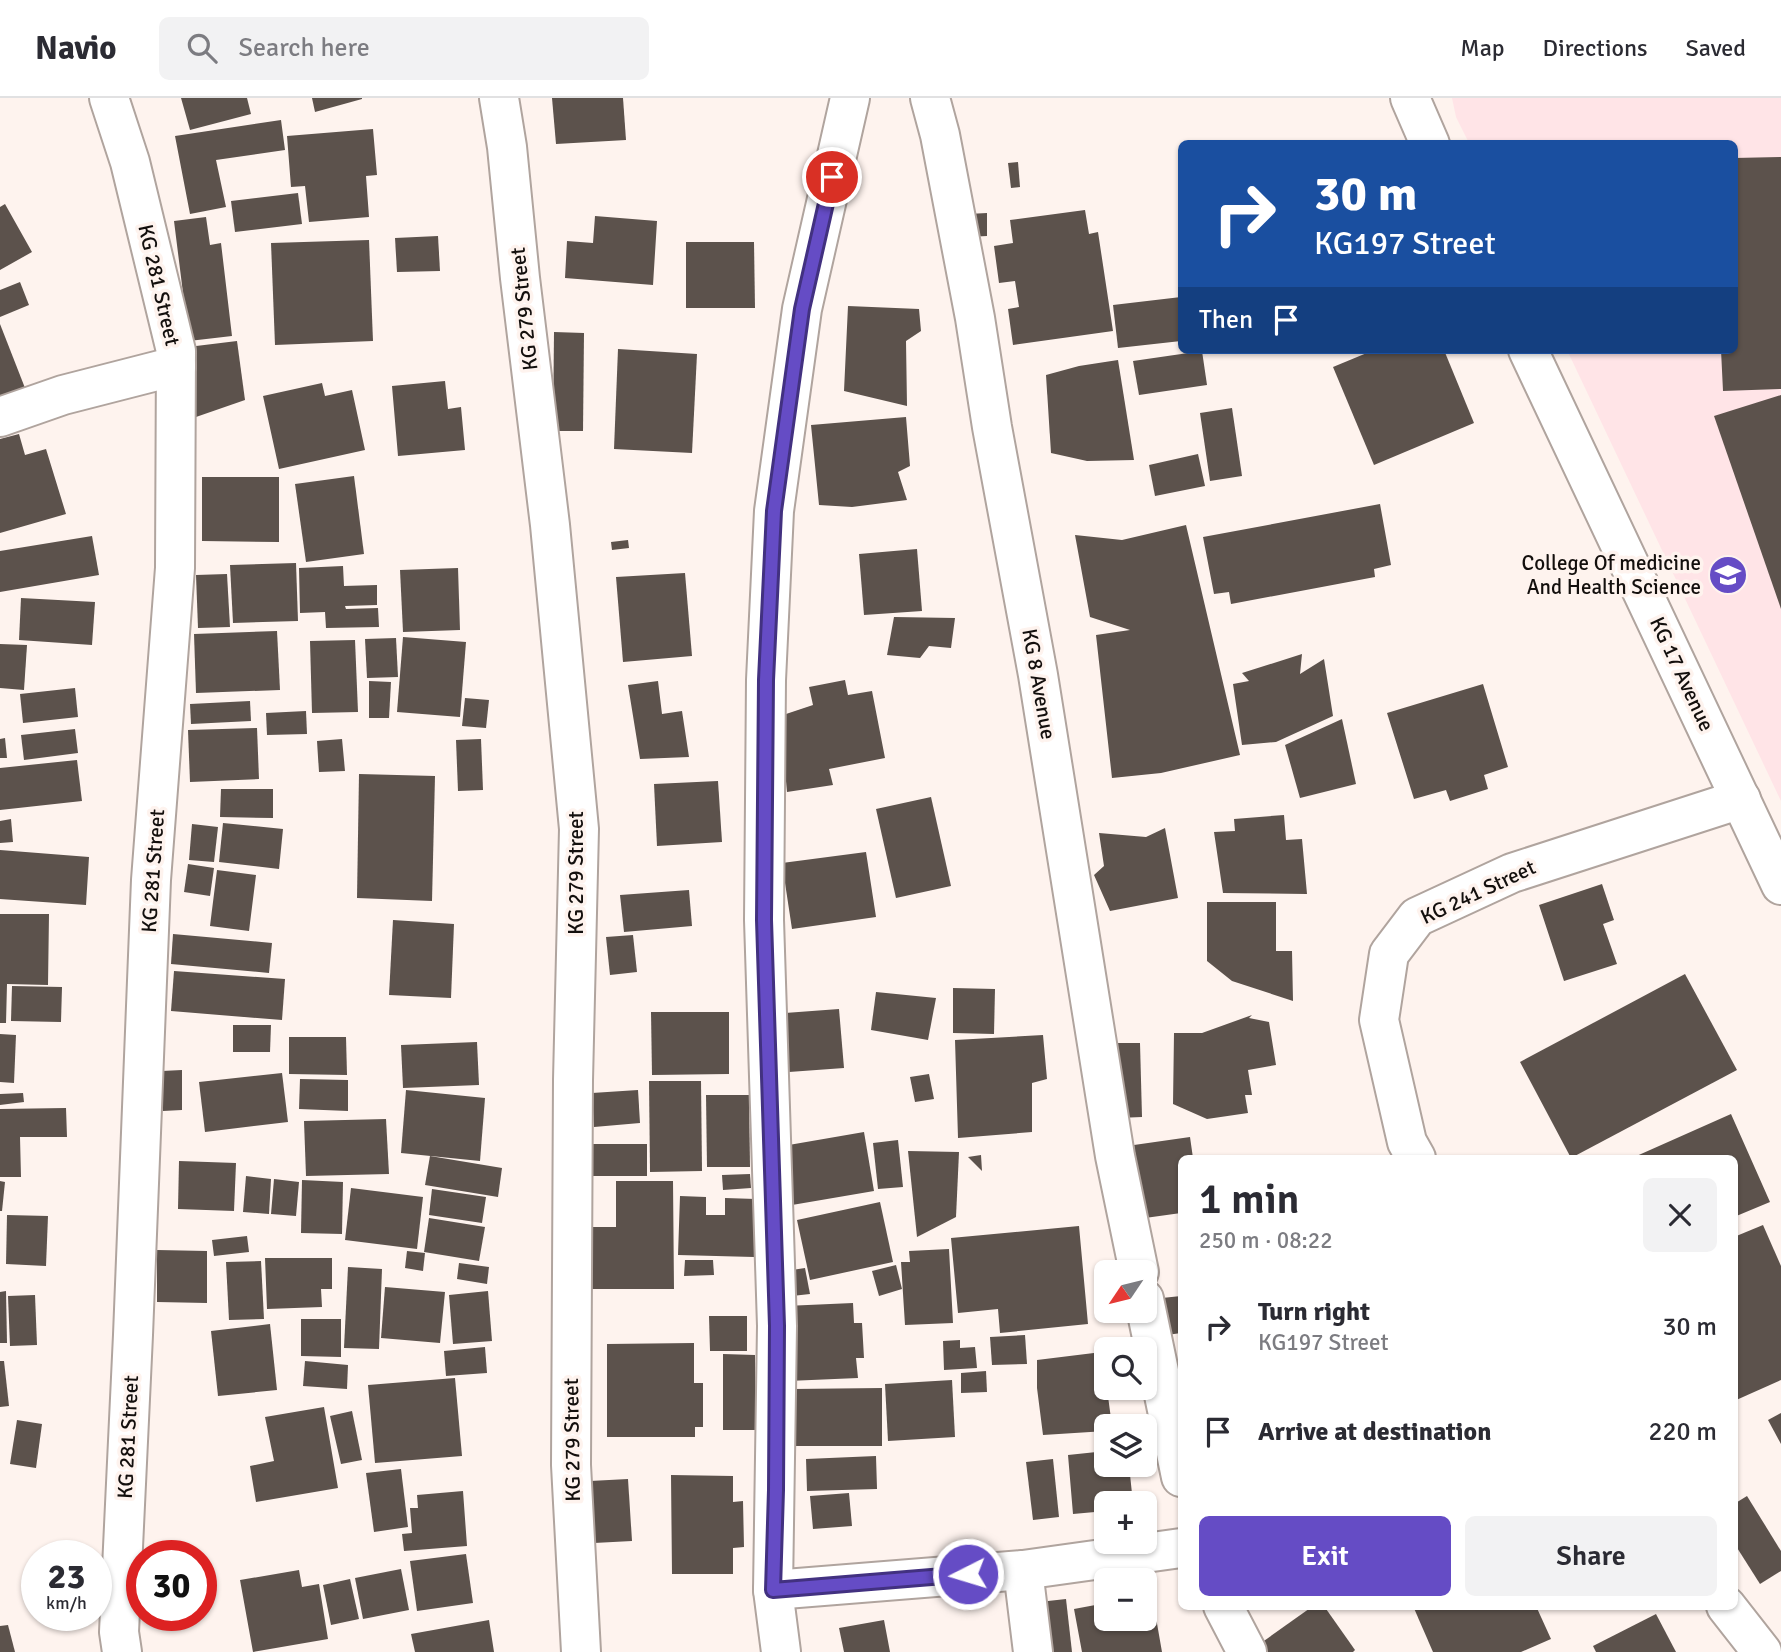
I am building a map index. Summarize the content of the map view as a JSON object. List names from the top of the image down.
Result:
{
  "streets": {
    "street": [
      "KG 281 Street",
      "KG 279 Street",
      "KG 17 Avenue",
      "KG 8 Avenue",
      "KG 241 Street"
    ]
  },
  "crossings": [
    ["KG 17 Avenue", "KG 241 Street"]
  ],
  "places": {
    "school or university": ["College Of medicine And Health Science"]
  },
  "north": "bottom left",
  "page": {
    "header": "Navio",
    "search": "Search here",
    "nav": ["Map", "Directions", "Saved"],
    "turn": ["30 m", "KG197 Street"],
    "then": "Then",
    "heading": ["1 min", "250 m · 08:22"],
    "map_buttons": ["+", "−"],
    "list": [
      {
        "name": "Turn right",
        "note": "KG197 Street",
        "value": "30 m"
      },
      {
        "name": "Arrive at destination",
        "value": "220 m"
      }
    ],
    "buttons": ["Exit", "Share"],
    "speed": "23 km/h",
    "limit": "30"
  }
}
